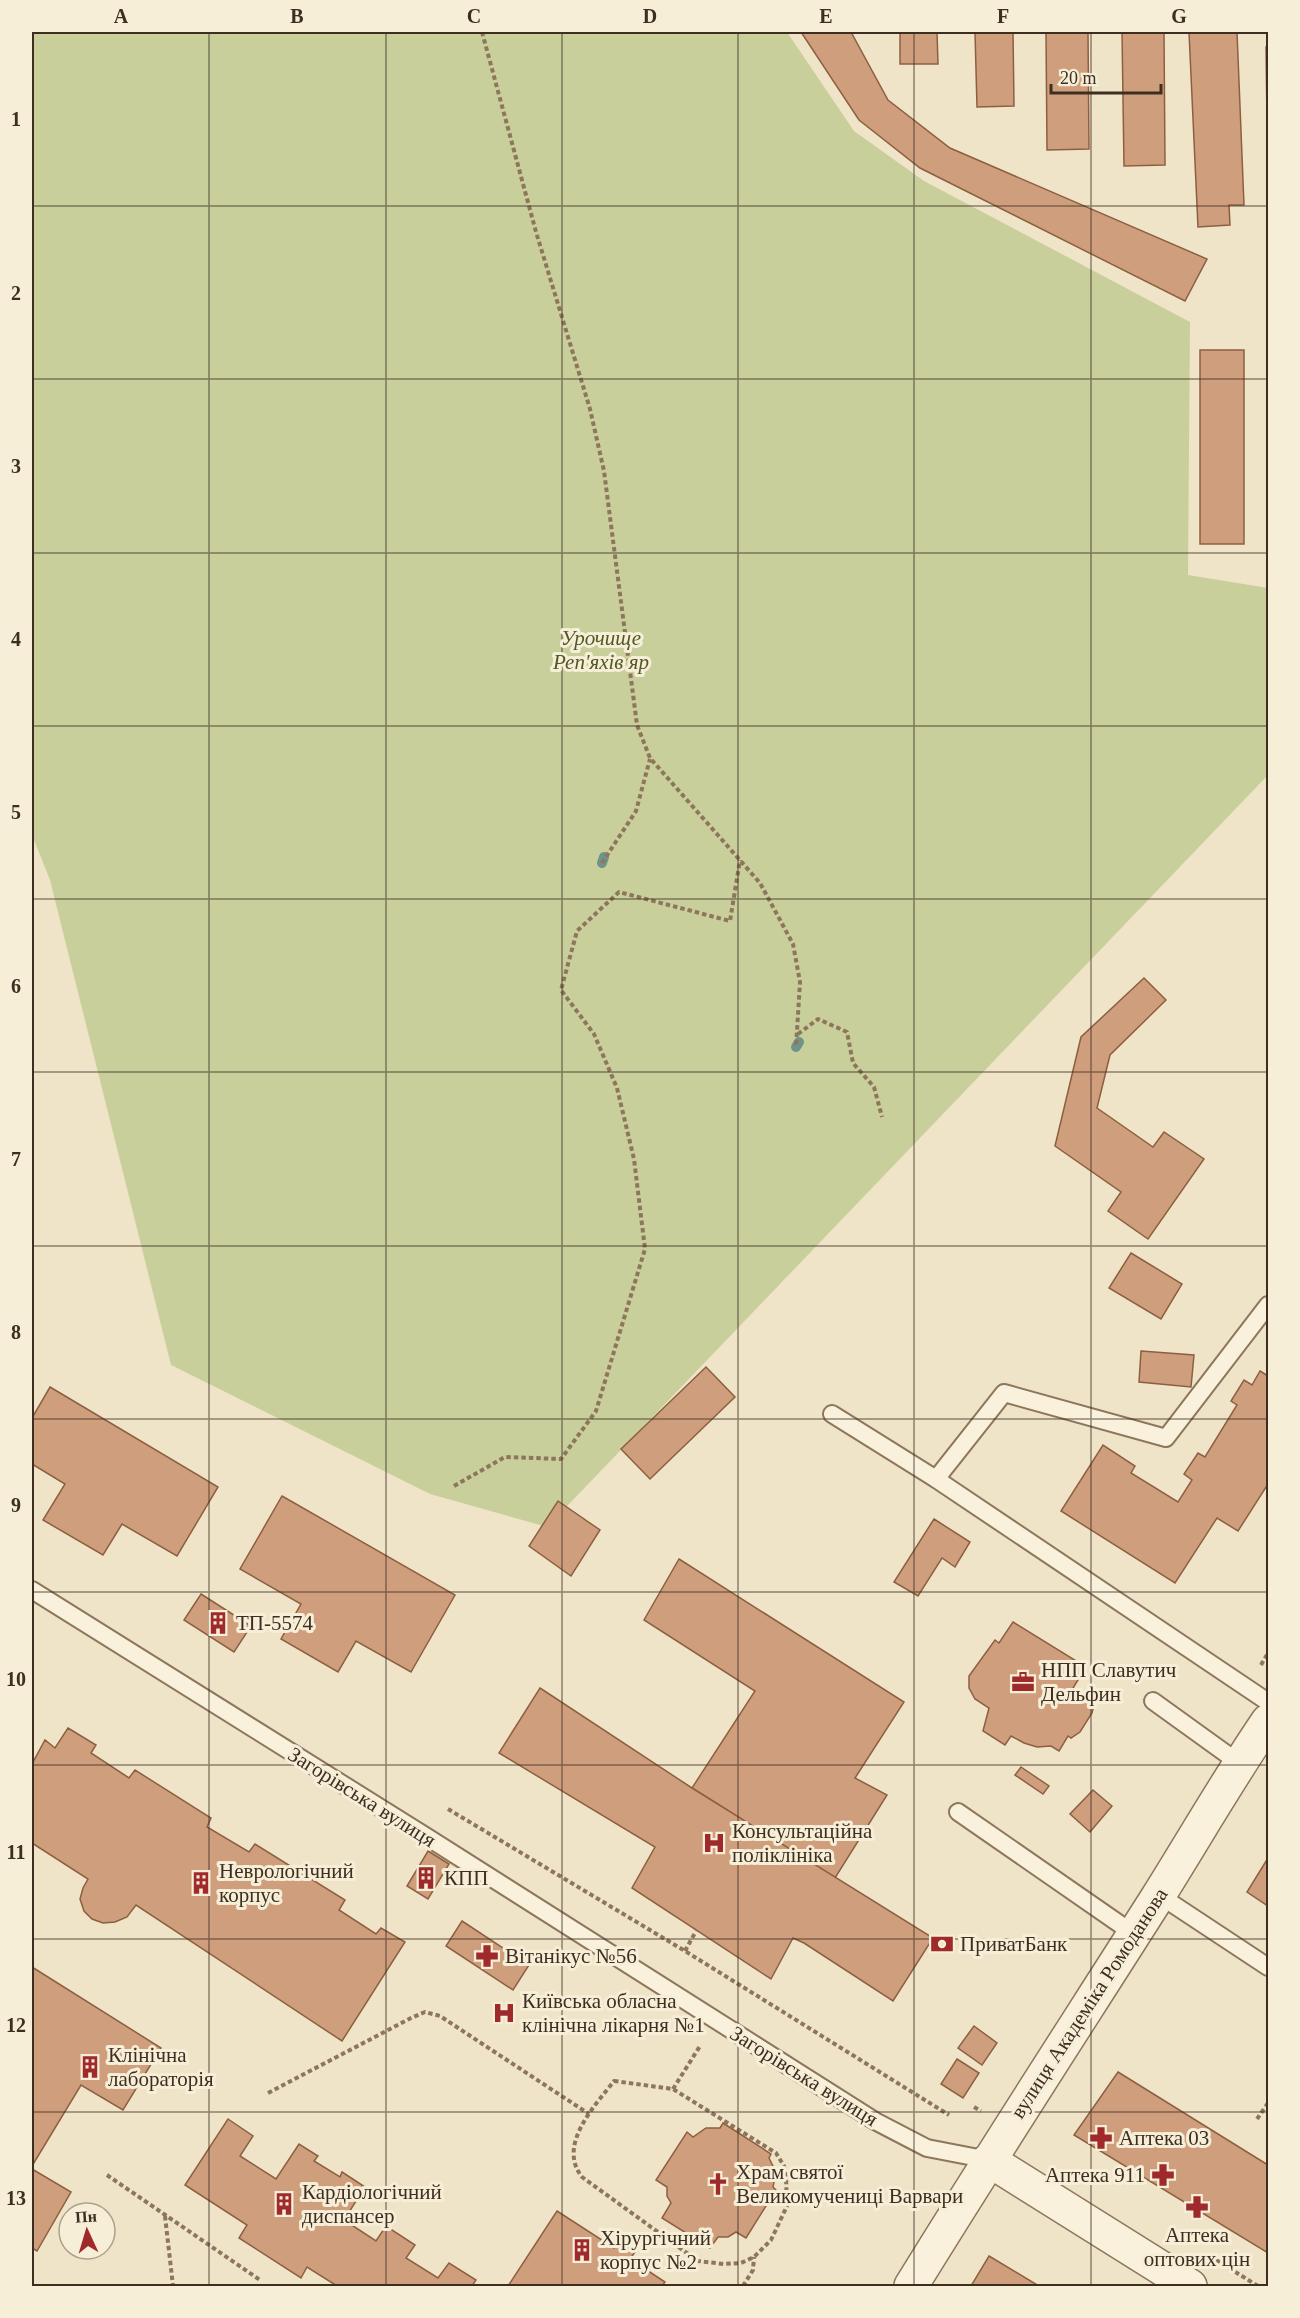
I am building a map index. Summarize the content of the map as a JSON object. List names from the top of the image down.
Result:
{
  "streets": {
    "street": ["Загорівська вулиця", "вулиця Академіка Ромоданова"]
  },
  "crossings": [
    ["Загорівська вулиця", "вулиця Академіка Ромоданова"]
  ],
  "parks": ["Урочище Реп'яхів яр"],
  "places": {
    "building": [
      "ТП-5574",
      "КПП",
      "Неврологічний корпус",
      "Клінічна лабораторія",
      "Кардіологічний диспансер",
      "Хірургічний корпус №2"
    ],
    "office": ["НПП Славутич Дельфин"],
    "hospital": ["Консультаційна поліклініка", "Київська обласна клінічна лікарня №1"],
    "bank": ["ПриватБанк"],
    "pharmacy": [
      "Вітанікус №56",
      "Аптека 03",
      "Аптека 911",
      "Аптека оптових цін"
    ],
    "church": ["Храм святої Великомучениці Варвари"]
  },
  "scale_bar": "20 m",
  "north": "top",
  "grid": {
    "columns": [
      "A",
      "B",
      "C",
      "D",
      "E",
      "F",
      "G"
    ],
    "rows": [
      "1",
      "2",
      "3",
      "4",
      "5",
      "6",
      "7",
      "8",
      "9",
      "10",
      "11",
      "12",
      "13"
    ]
  }
}
